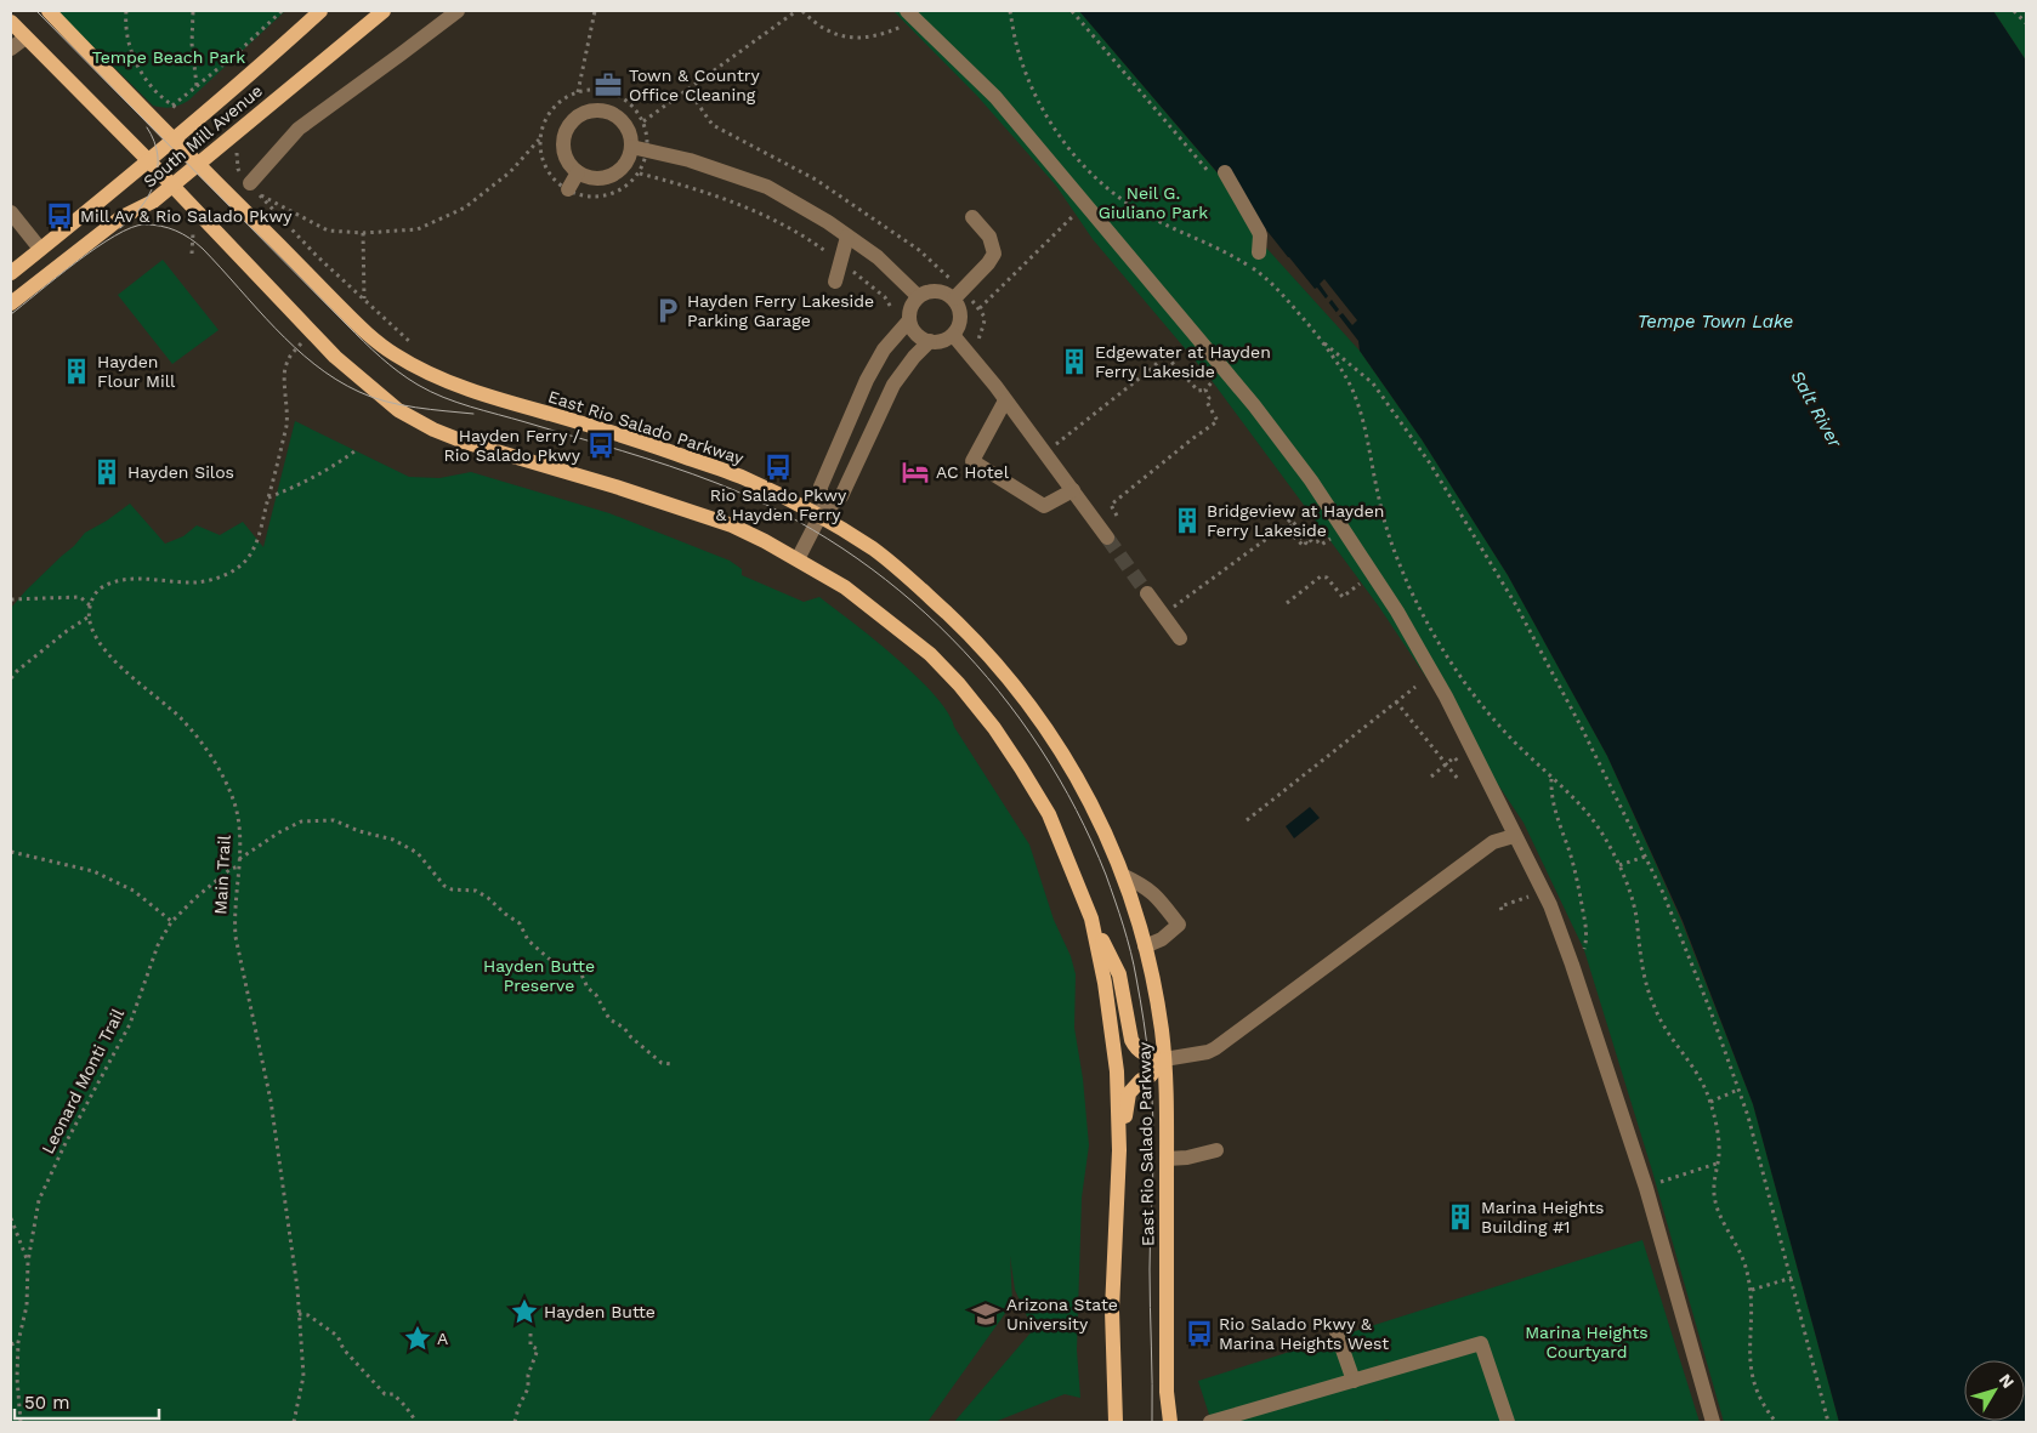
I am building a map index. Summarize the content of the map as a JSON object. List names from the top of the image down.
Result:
{
  "streets": {
    "main road": ["South Mill Avenue", "East Rio Salado Parkway"],
    "path": ["Main Trail", "Leonard Monti Trail"]
  },
  "crossings": [
    ["South Mill Avenue", "East Rio Salado Parkway"],
    ["Main Trail", "Leonard Monti Trail"]
  ],
  "water": ["Tempe Town Lake", "Salt River"],
  "parks": [
    "Tempe Beach Park",
    "Neil G. Giuliano Park",
    "Hayden Butte Preserve",
    "Marina Heights Courtyard"
  ],
  "places": {
    "office": ["Town & Country Office Cleaning"],
    "bus stop": [
      "Mill Av & Rio Salado Pkwy",
      "Hayden Ferry / Rio Salado Pkwy",
      "Rio Salado Pkwy & Hayden Ferry",
      "Rio Salado Pkwy & Marina Heights West"
    ],
    "parking": ["Hayden Ferry Lakeside Parking Garage"],
    "building": [
      "Edgewater at Hayden Ferry Lakeside",
      "Hayden Flour Mill",
      "Hayden Silos",
      "Bridgeview at Hayden Ferry Lakeside",
      "Marina Heights Building #1"
    ],
    "hotel": ["AC Hotel"],
    "place": ["Hayden Butte", "A"],
    "school or university": ["Arizona State University"]
  },
  "scale_bar": "50 m",
  "north": "top right"
}
